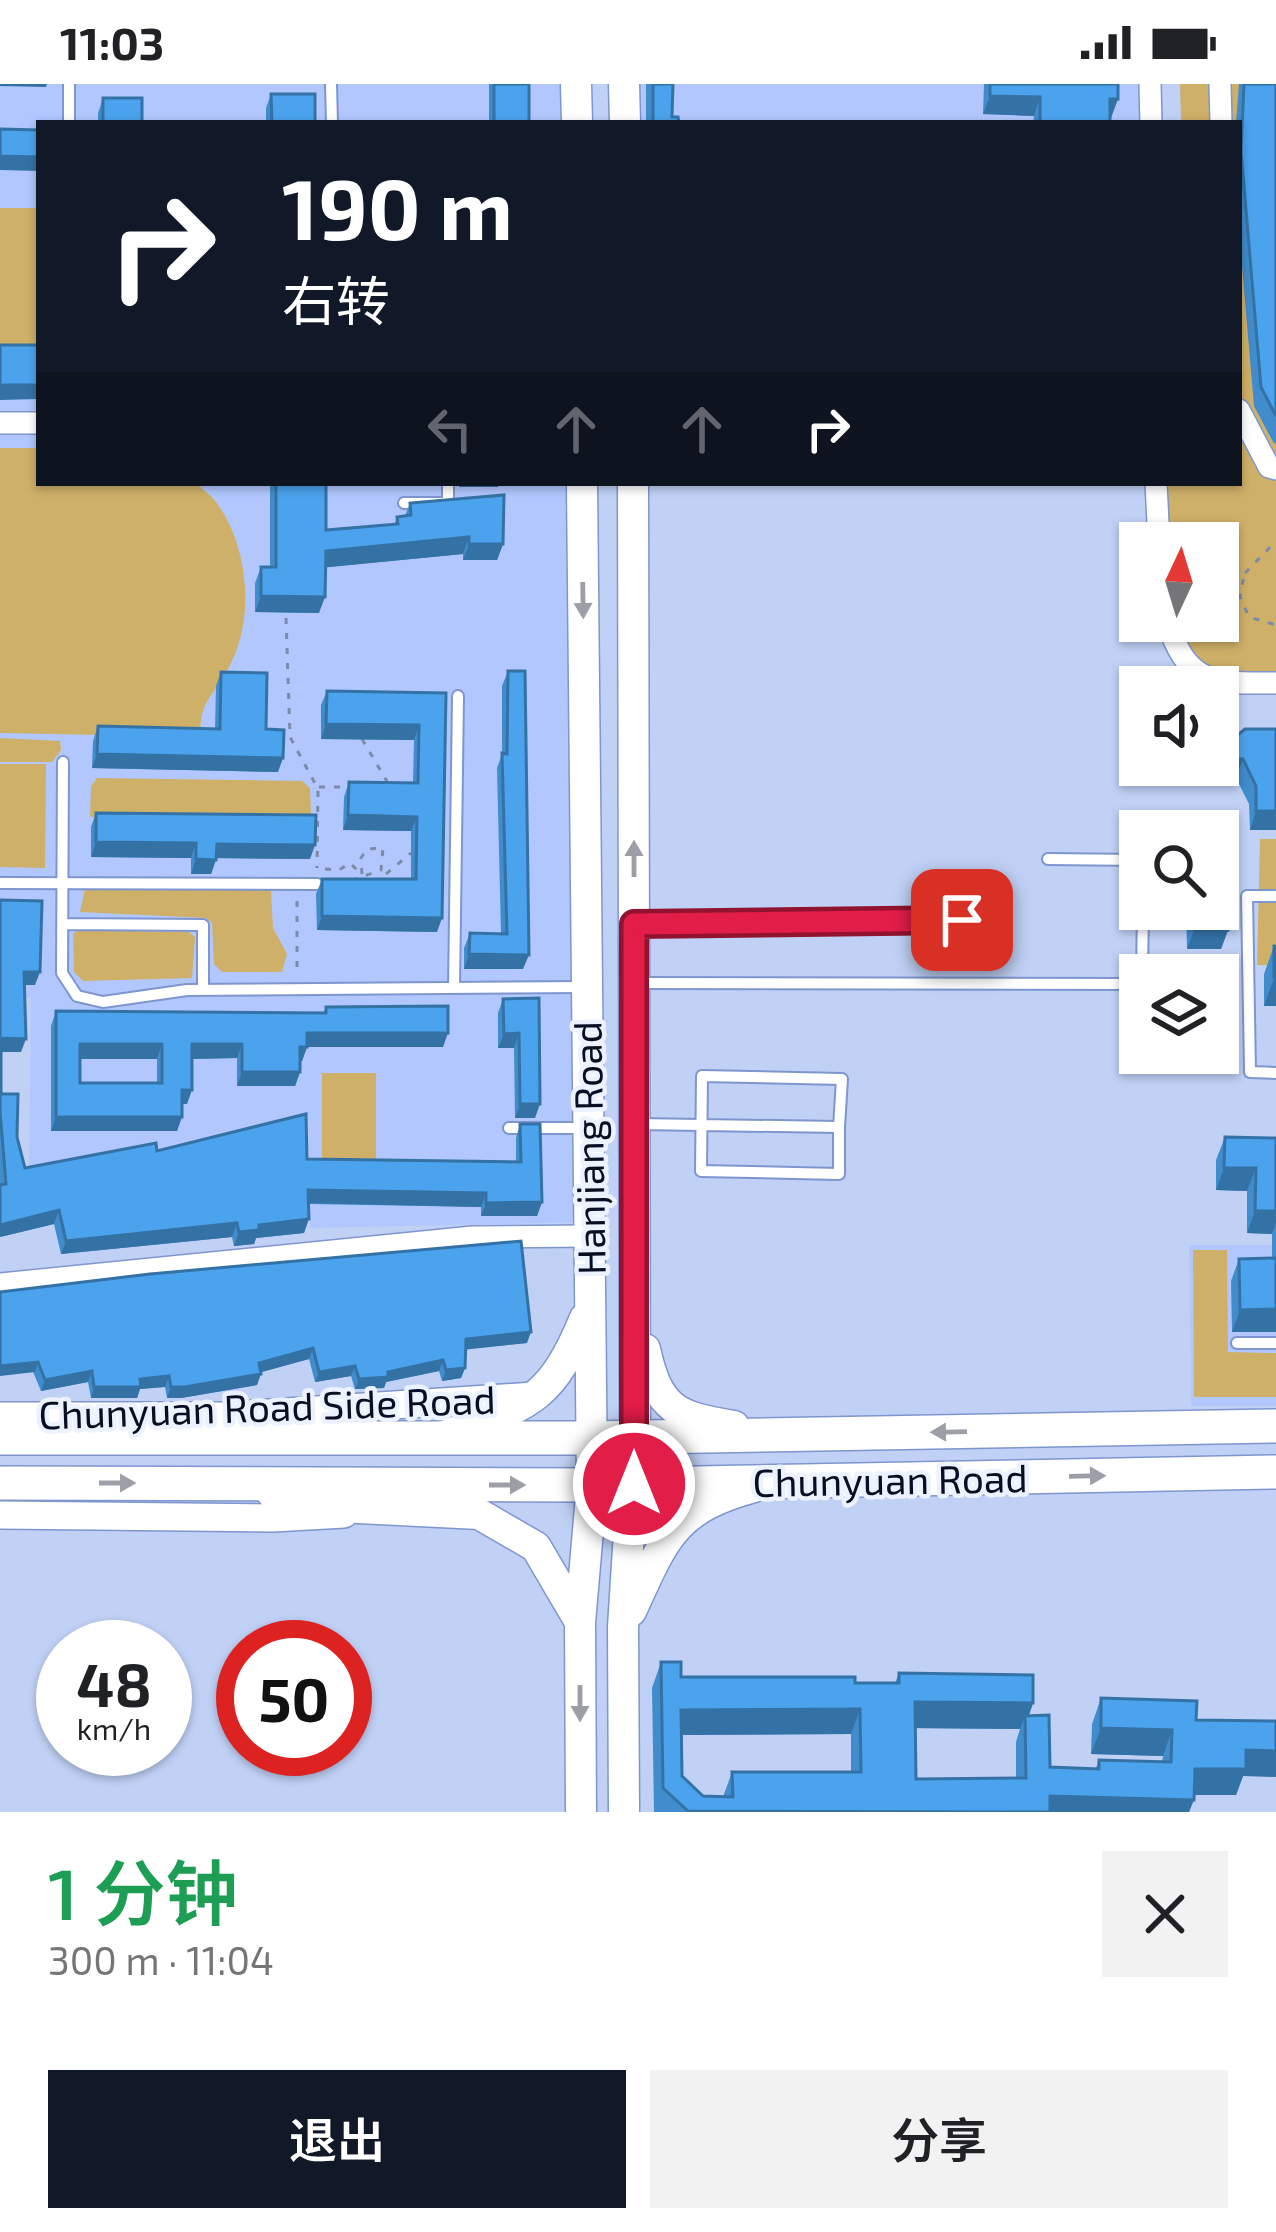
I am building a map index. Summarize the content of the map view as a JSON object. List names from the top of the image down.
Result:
{
  "streets": {
    "main road": ["Hanjiang Road", "Chunyuan Road"],
    "street": ["Chunyuan Road Side Road"]
  },
  "crossings": [
    ["Hanjiang Road", "Chunyuan Road"]
  ],
  "north": "top",
  "page": {
    "status": "11:03",
    "turn": ["190 m", "右转"],
    "speed": "48 km/h",
    "limit": "50",
    "heading": ["1 分钟", "300 m · 11:04"],
    "buttons": ["退出", "分享"]
  }
}
